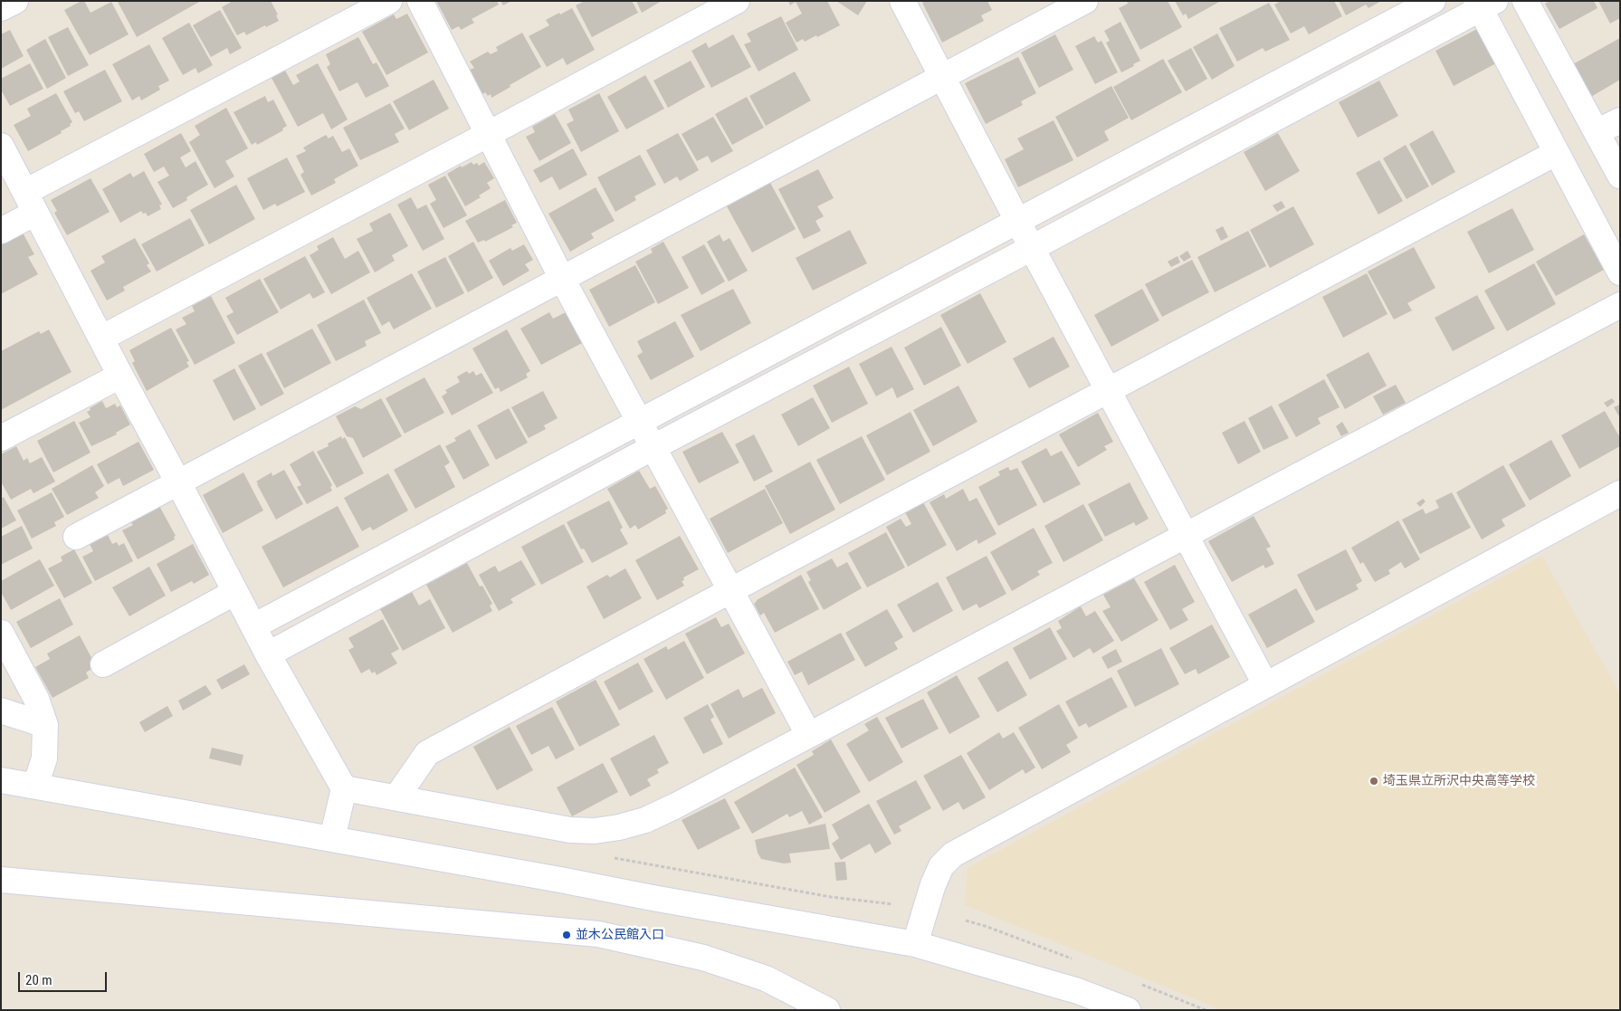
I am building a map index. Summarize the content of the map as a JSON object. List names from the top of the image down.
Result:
{
  "places": ["埼玉県立所沢中央高等学校", "並木公民館入口"],
  "scale_bar": "20 m"
}
